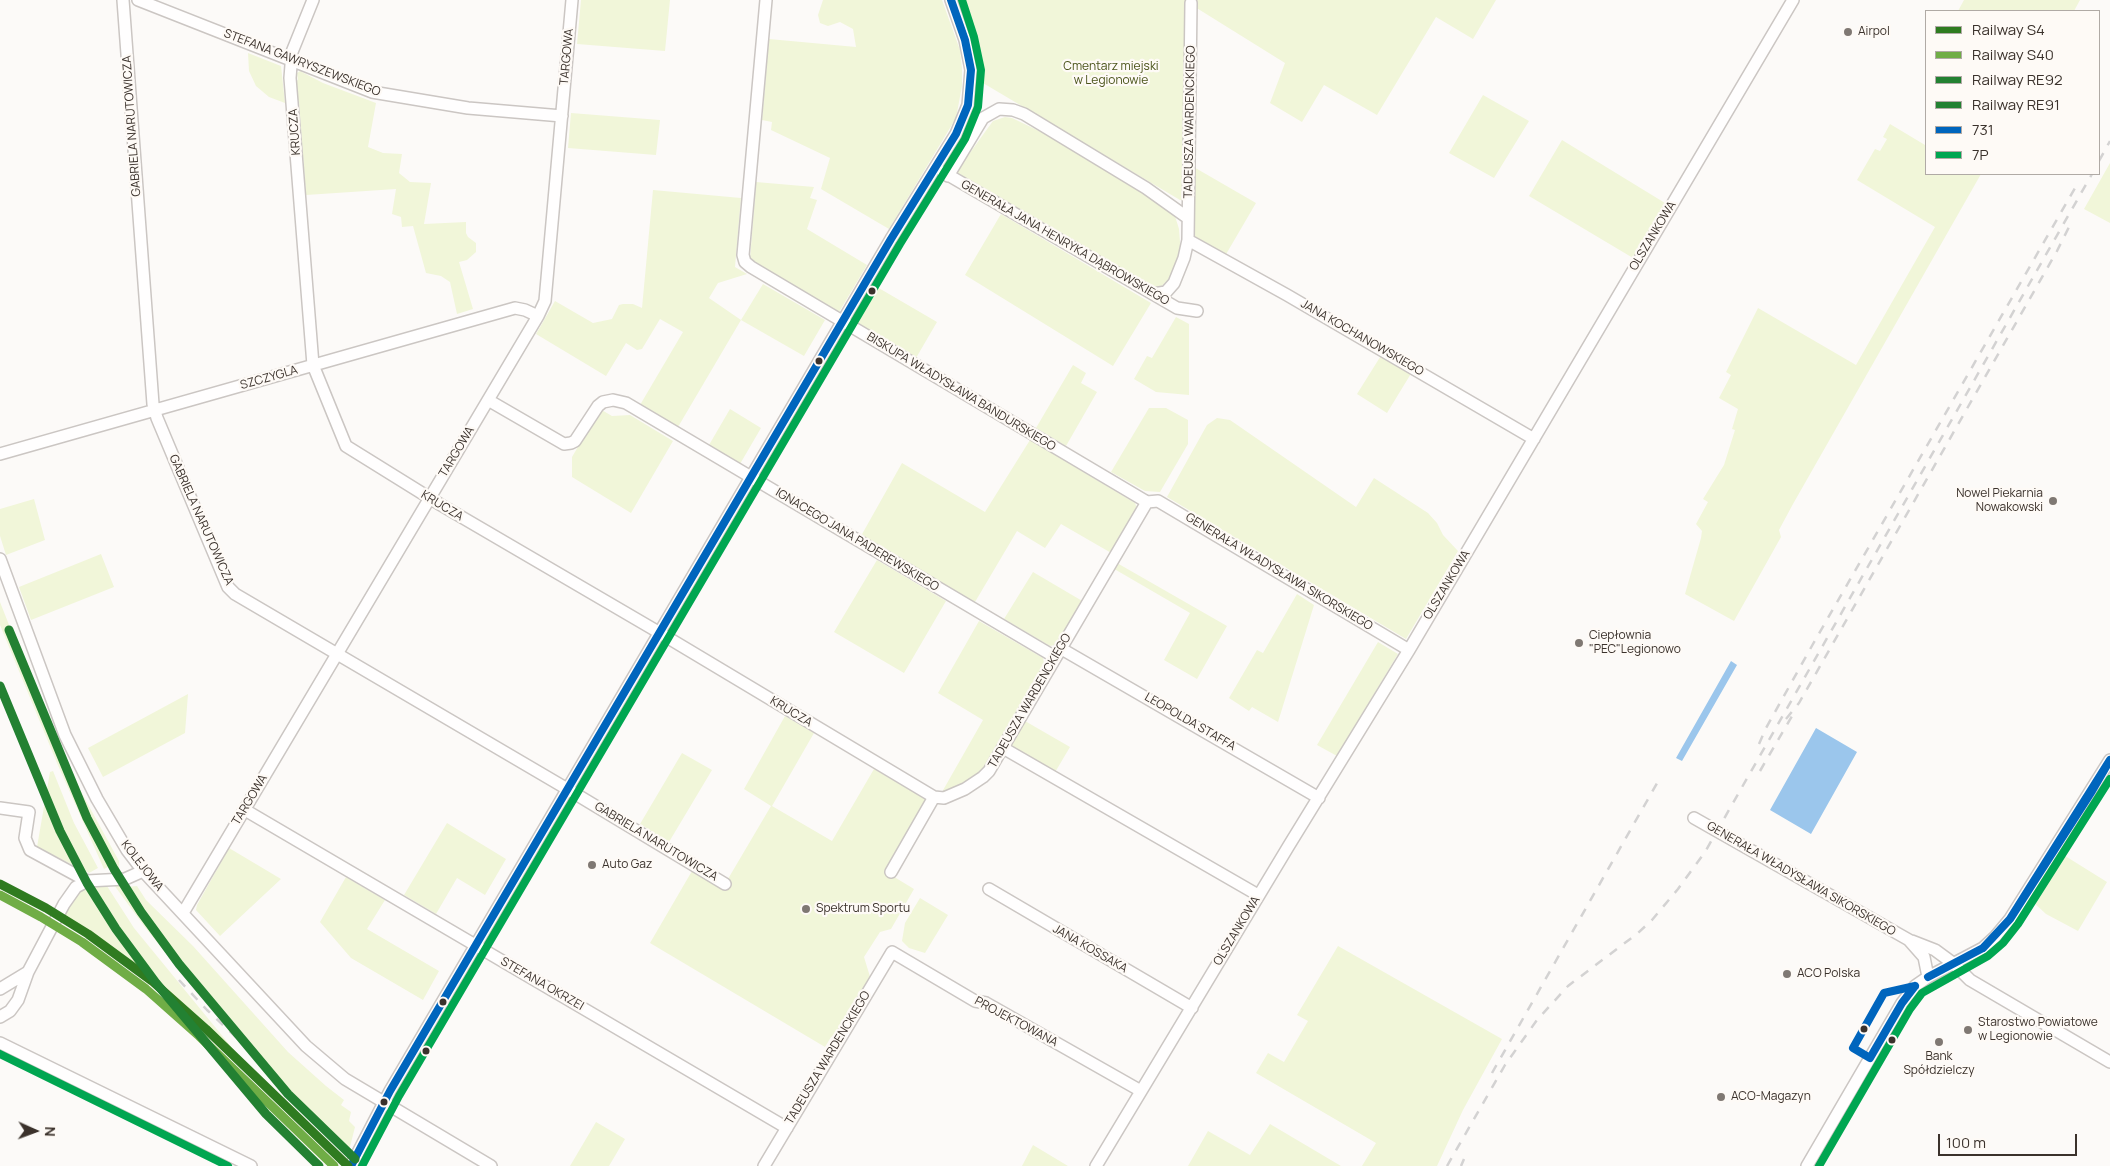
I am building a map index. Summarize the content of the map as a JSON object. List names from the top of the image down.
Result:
{
  "streets": {
    "street": [
      "TARGOWA",
      "STEFANA GAWRYSZEWSKIEGO",
      "TADEUSZA WARDENCKIEGO",
      "GABRIELA NARUTOWICZA",
      "KRUCZA",
      "OLSZANKOWA",
      "GENERAŁA JANA HENRYKA DĄBROWSKIEGO",
      "JANA KOCHANOWSKIEGO",
      "SZCZYGLA",
      "BISKUPA WŁADYSŁAWA BANDURSKIEGO",
      "IGNACEGO JANA PADEREWSKIEGO",
      "GENERAŁA WŁADYSŁAWA SIKORSKIEGO",
      "LEOPOLDA STAFFA",
      "KOLEJOWA",
      "JANA KOSSAKA",
      "STEFANA OKRZEI",
      "PROJEKTOWANA"
    ]
  },
  "crossings": [
    ["TARGOWA", "STEFANA GAWRYSZEWSKIEGO"],
    ["TARGOWA", "GABRIELA NARUTOWICZA"],
    ["TARGOWA", "KRUCZA"],
    ["TARGOWA", "SZCZYGLA"],
    ["TARGOWA", "IGNACEGO JANA PADEREWSKIEGO"],
    ["TARGOWA", "KOLEJOWA"],
    ["TARGOWA", "STEFANA OKRZEI"],
    ["STEFANA GAWRYSZEWSKIEGO", "KRUCZA"],
    ["TADEUSZA WARDENCKIEGO", "KRUCZA"],
    ["TADEUSZA WARDENCKIEGO", "GENERAŁA JANA HENRYKA DĄBROWSKIEGO"],
    ["TADEUSZA WARDENCKIEGO", "JANA KOCHANOWSKIEGO"],
    ["TADEUSZA WARDENCKIEGO", "BISKUPA WŁADYSŁAWA BANDURSKIEGO"],
    ["TADEUSZA WARDENCKIEGO", "IGNACEGO JANA PADEREWSKIEGO"],
    ["TADEUSZA WARDENCKIEGO", "GENERAŁA WŁADYSŁAWA SIKORSKIEGO"],
    ["TADEUSZA WARDENCKIEGO", "LEOPOLDA STAFFA"],
    ["TADEUSZA WARDENCKIEGO", "STEFANA OKRZEI"],
    ["TADEUSZA WARDENCKIEGO", "PROJEKTOWANA"],
    ["GABRIELA NARUTOWICZA", "SZCZYGLA"],
    ["KRUCZA", "SZCZYGLA"],
    ["OLSZANKOWA", "JANA KOCHANOWSKIEGO"],
    ["OLSZANKOWA", "GENERAŁA WŁADYSŁAWA SIKORSKIEGO"],
    ["OLSZANKOWA", "LEOPOLDA STAFFA"],
    ["OLSZANKOWA", "JANA KOSSAKA"],
    ["OLSZANKOWA", "PROJEKTOWANA"],
    ["BISKUPA WŁADYSŁAWA BANDURSKIEGO", "GENERAŁA WŁADYSŁAWA SIKORSKIEGO"],
    ["IGNACEGO JANA PADEREWSKIEGO", "LEOPOLDA STAFFA"]
  ],
  "parks": ["Cmentarz miejski w Legionowie"],
  "places": [
    "Airpol",
    "Nowel Piekarnia Nowakowski",
    "Ciepłownia \"PEC\"Legionowo",
    "Auto Gaz",
    "Spektrum Sportu",
    "ACO Polska",
    "Starostwo Powiatowe w Legionowie",
    "Bank Spółdzielczy",
    "ACO-Magazyn"
  ],
  "lines": [
    "transit line 731",
    "transit line 7P",
    "rail line RE92",
    "rail line RE91",
    "rail line S4",
    "rail line S40"
  ],
  "legend": [
    "Railway S4",
    "Railway S40",
    "Railway RE92",
    "Railway RE91",
    "731",
    "7P"
  ],
  "scale_bar": "100 m",
  "north": "right"
}
